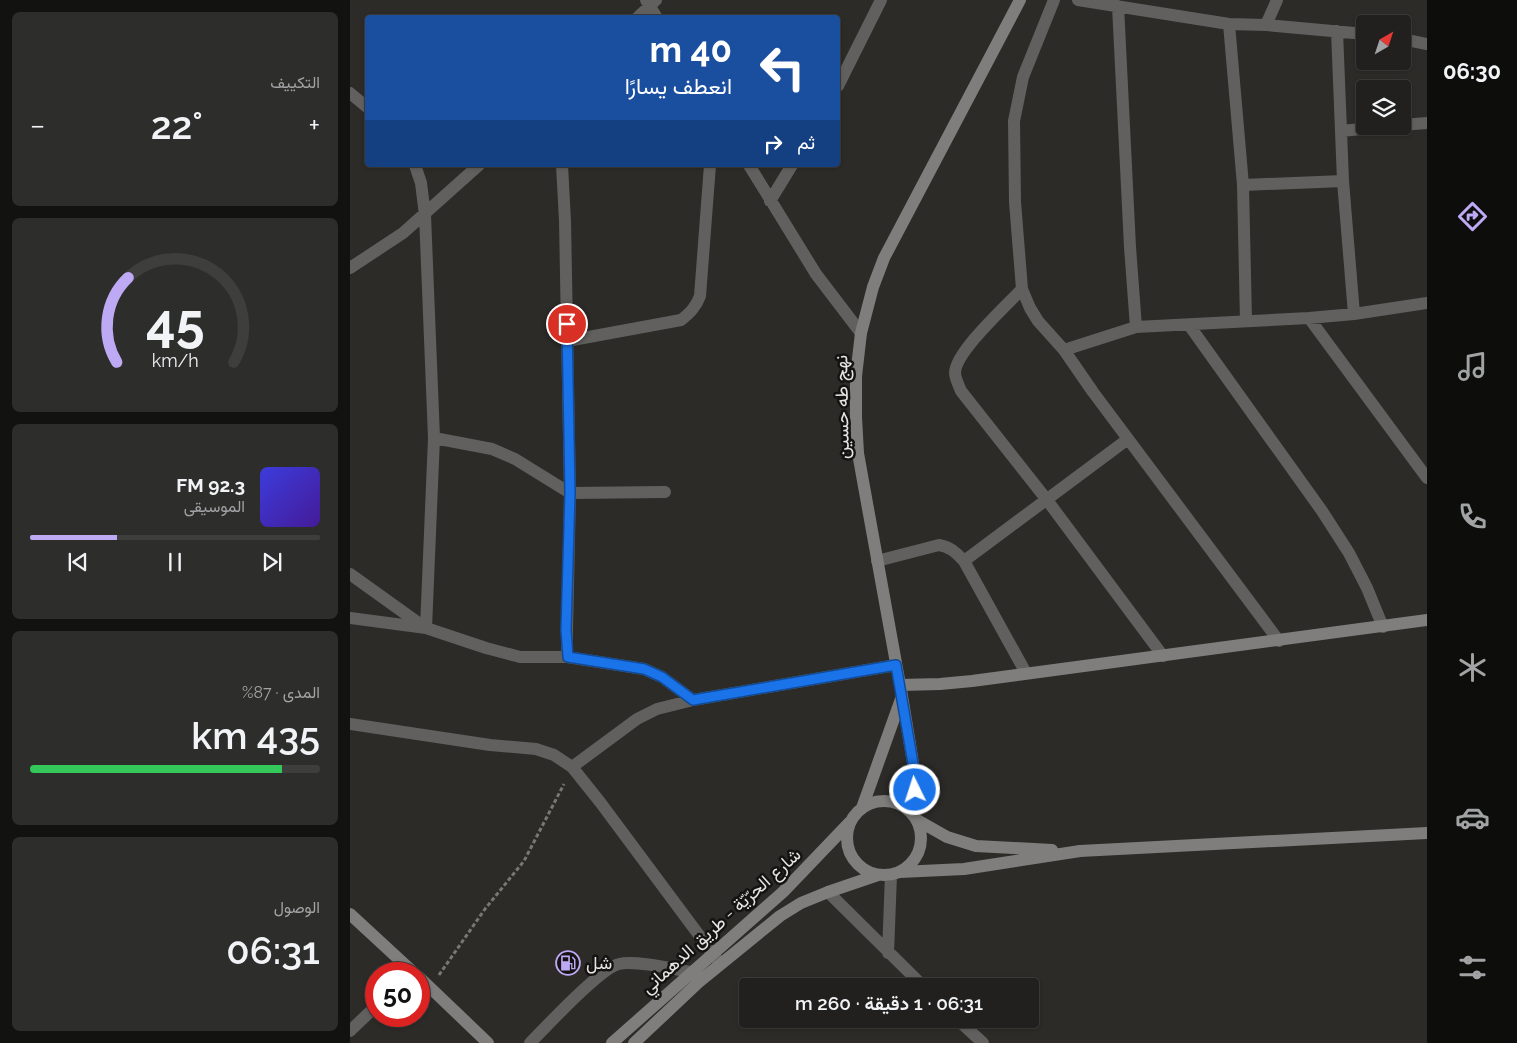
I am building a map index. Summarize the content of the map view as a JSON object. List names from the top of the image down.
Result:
{
  "streets": {
    "main road": ["نهج طه حسين", "شارع الحرّيّة - طريق الدهماني"]
  },
  "crossings": [
    ["نهج طه حسين", "شارع الحرّيّة - طريق الدهماني"]
  ],
  "places": {
    "fuel station": ["شل"]
  },
  "north": "top right",
  "page": {
    "tabs": "06:30",
    "tile": [
      "التكييف",
      ["المدى · 87%", "435 km"],
      ["الوصول", "06:31"]
    ],
    "turn": ["40 m", "انعطف يسارًا"],
    "heat": ["−", "22°", "+"],
    "then": "ثم",
    "song": ["92.3 FM", "الموسيقى"],
    "limit": "50",
    "trip": "06:31 · 1 دقيقة · 260 m",
    "gauge": ["45", "km/h"]
  }
}
